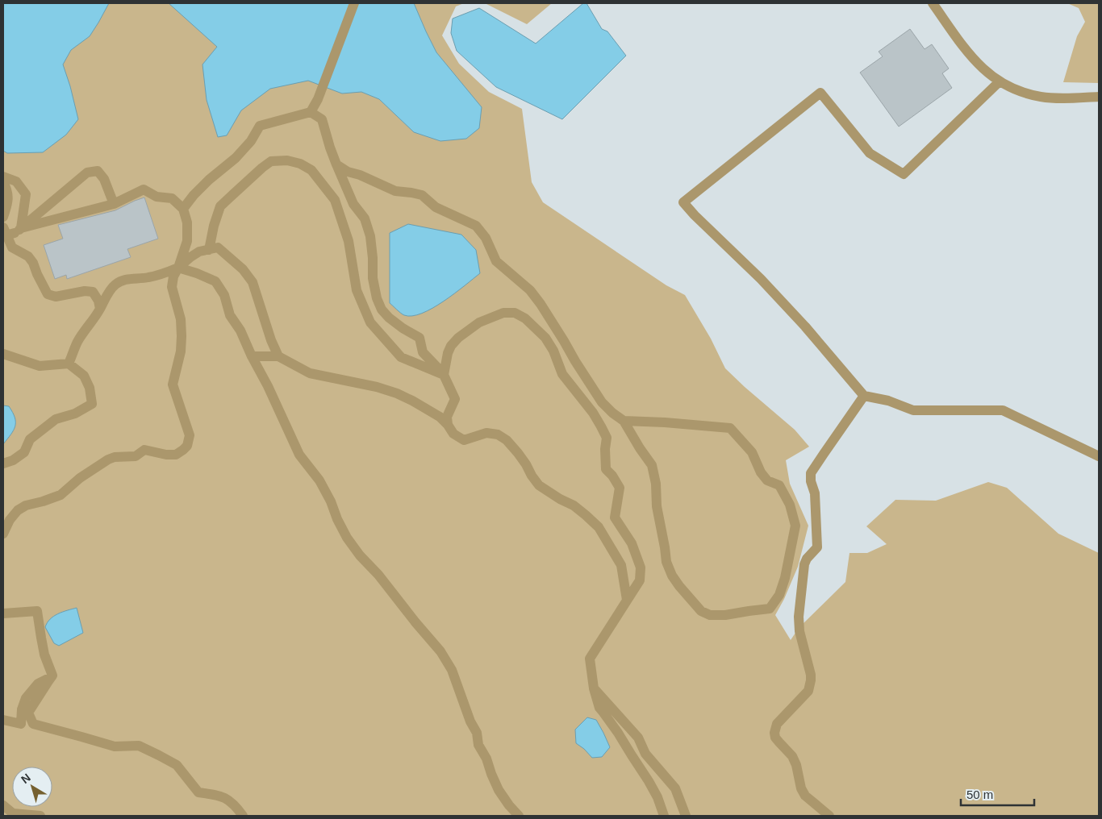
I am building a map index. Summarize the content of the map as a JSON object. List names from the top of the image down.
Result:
{
  "scale_bar": "50 m",
  "north": "top left"
}
